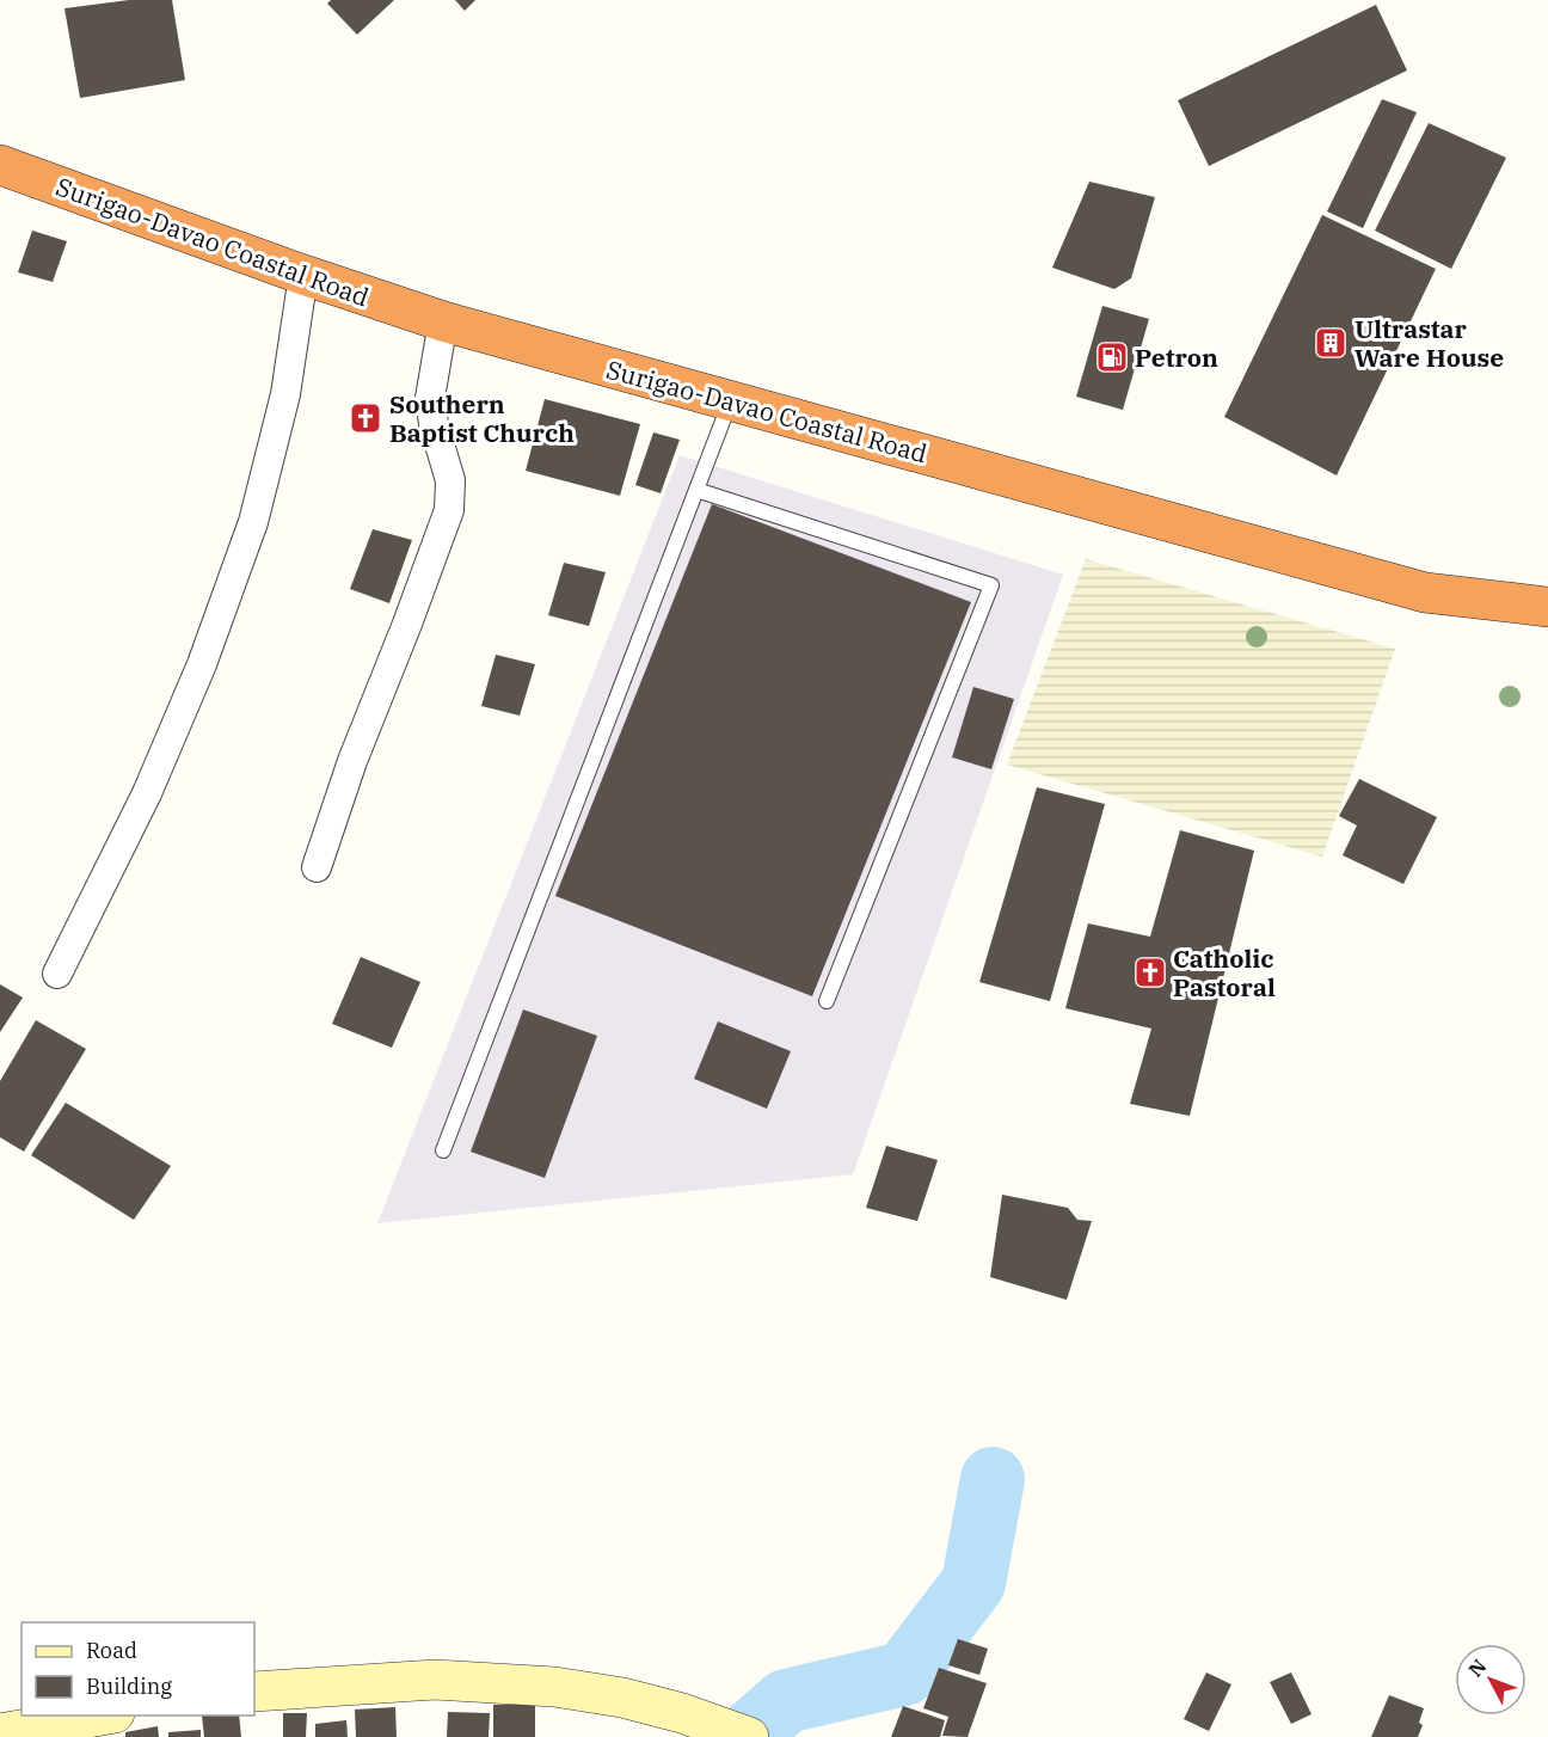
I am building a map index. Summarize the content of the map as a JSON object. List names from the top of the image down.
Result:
{
  "streets": {
    "highway": ["Surigao-Davao Coastal Road"]
  },
  "places": {
    "building": ["Ultrastar Ware House"],
    "fuel station": ["Petron"],
    "church": ["Southern Baptist Church", "Catholic Pastoral"]
  },
  "legend": ["Road", "Building"],
  "north": "top left"
}
